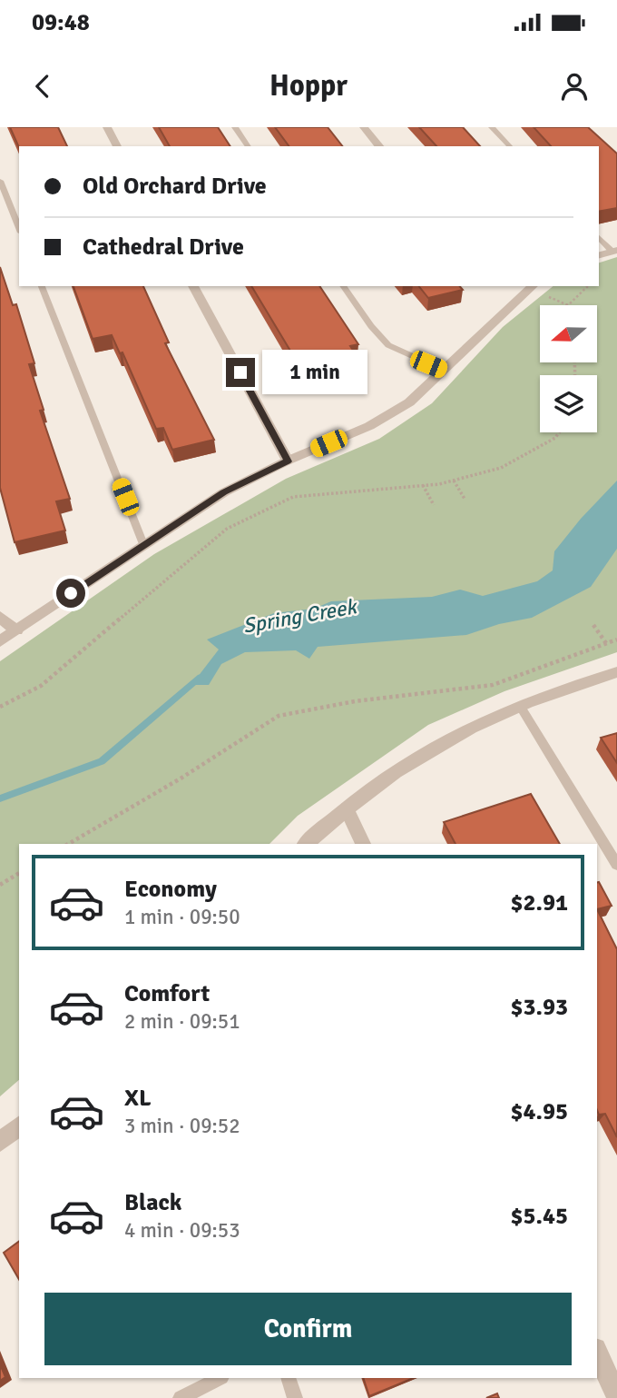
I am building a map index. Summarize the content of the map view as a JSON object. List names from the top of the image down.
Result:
{
  "water": ["Spring Creek"],
  "north": "left",
  "page": {
    "status": "09:48",
    "header": "Hoppr",
    "banner": ["Old Orchard Drive", "Cathedral Drive"],
    "bubble": "1 min",
    "list": [
      {
        "name": "Economy",
        "note": "1 min · 09:50",
        "value": "$2.91"
      },
      {
        "name": "Comfort",
        "note": "2 min · 09:51",
        "value": "$3.93"
      },
      {
        "name": "XL",
        "note": "3 min · 09:52",
        "value": "$4.95"
      },
      {
        "name": "Black",
        "note": "4 min · 09:53",
        "value": "$5.45"
      }
    ],
    "buttons": "Confirm"
  }
}
